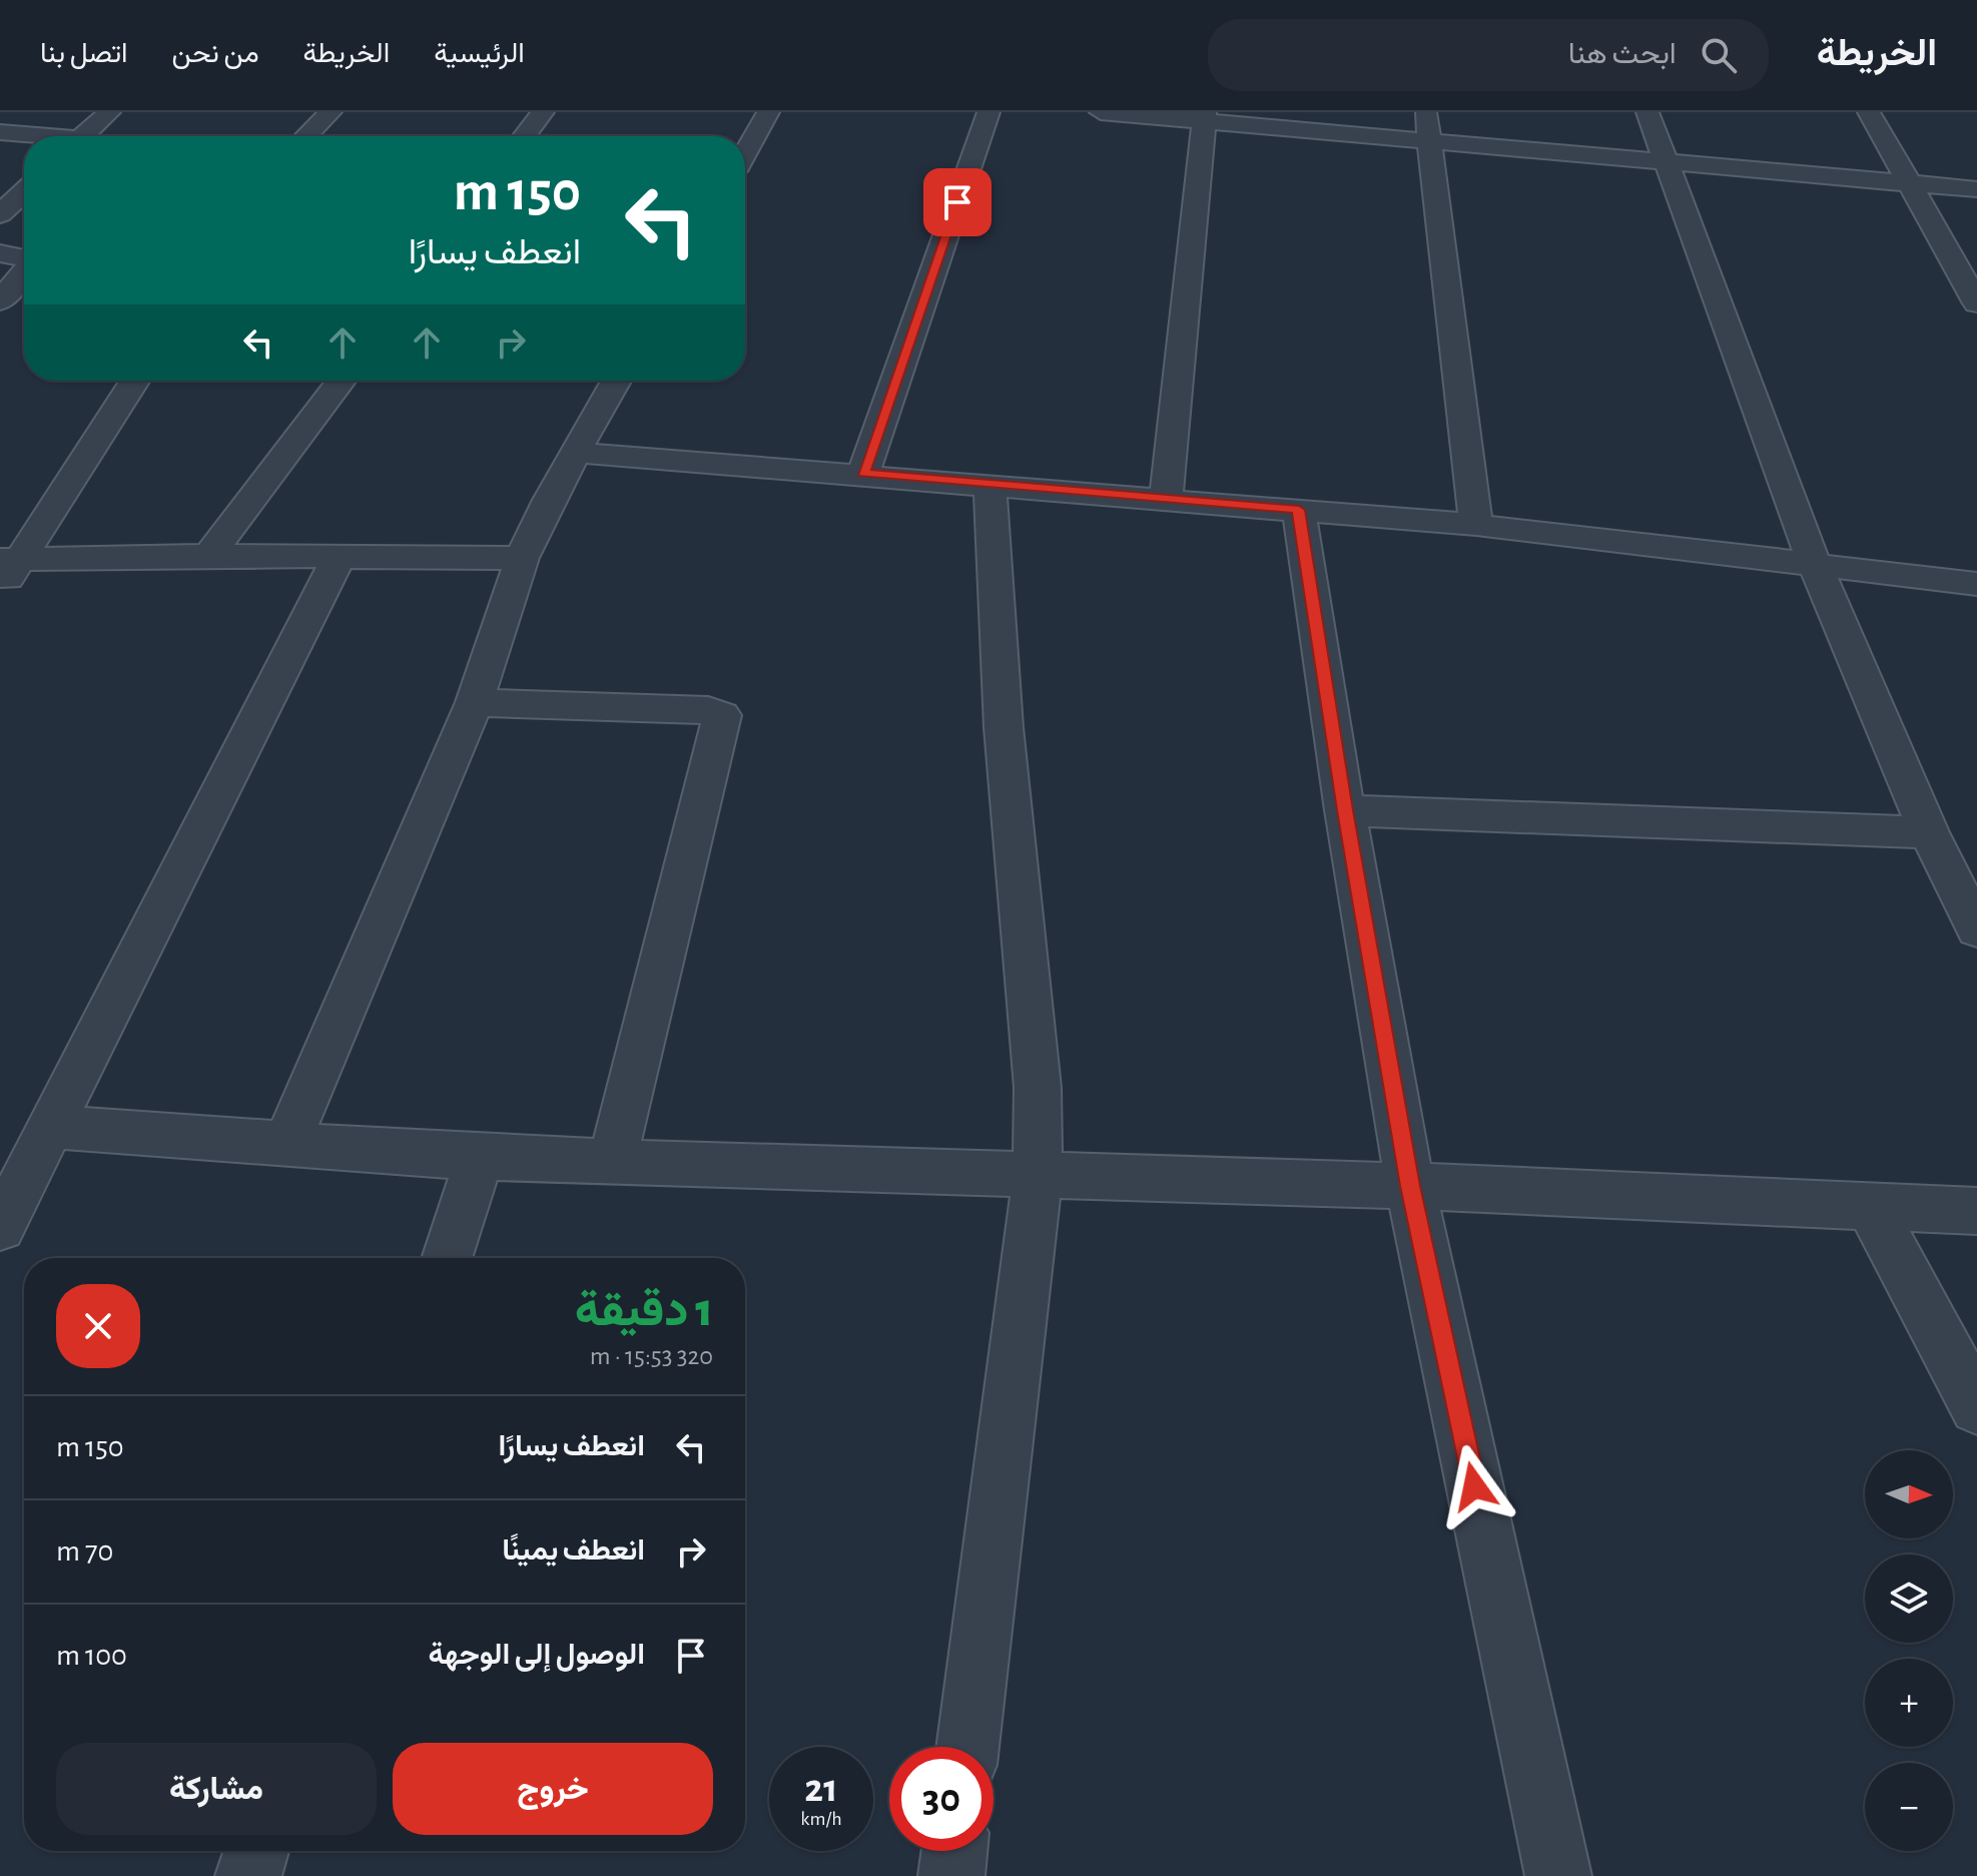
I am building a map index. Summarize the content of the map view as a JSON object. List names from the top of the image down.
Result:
{
  "north": "right",
  "page": {
    "header": "الخريطة",
    "search": "ابحث هنا",
    "nav": [
      "الرئيسية",
      "الخريطة",
      "من نحن",
      "اتصل بنا"
    ],
    "turn": ["150 m", "انعطف يسارًا"],
    "heading": ["1 دقيقة", "320 m · 15:53"],
    "list": [
      {
        "name": "انعطف يسارًا",
        "value": "150 m"
      },
      {
        "name": "انعطف يمينًا",
        "value": "70 m"
      },
      {
        "name": "الوصول إلى الوجهة",
        "value": "100 m"
      }
    ],
    "map_buttons": ["+", "−"],
    "buttons": ["خروج", "مشاركة"],
    "speed": "21 km/h",
    "limit": "30"
  }
}
